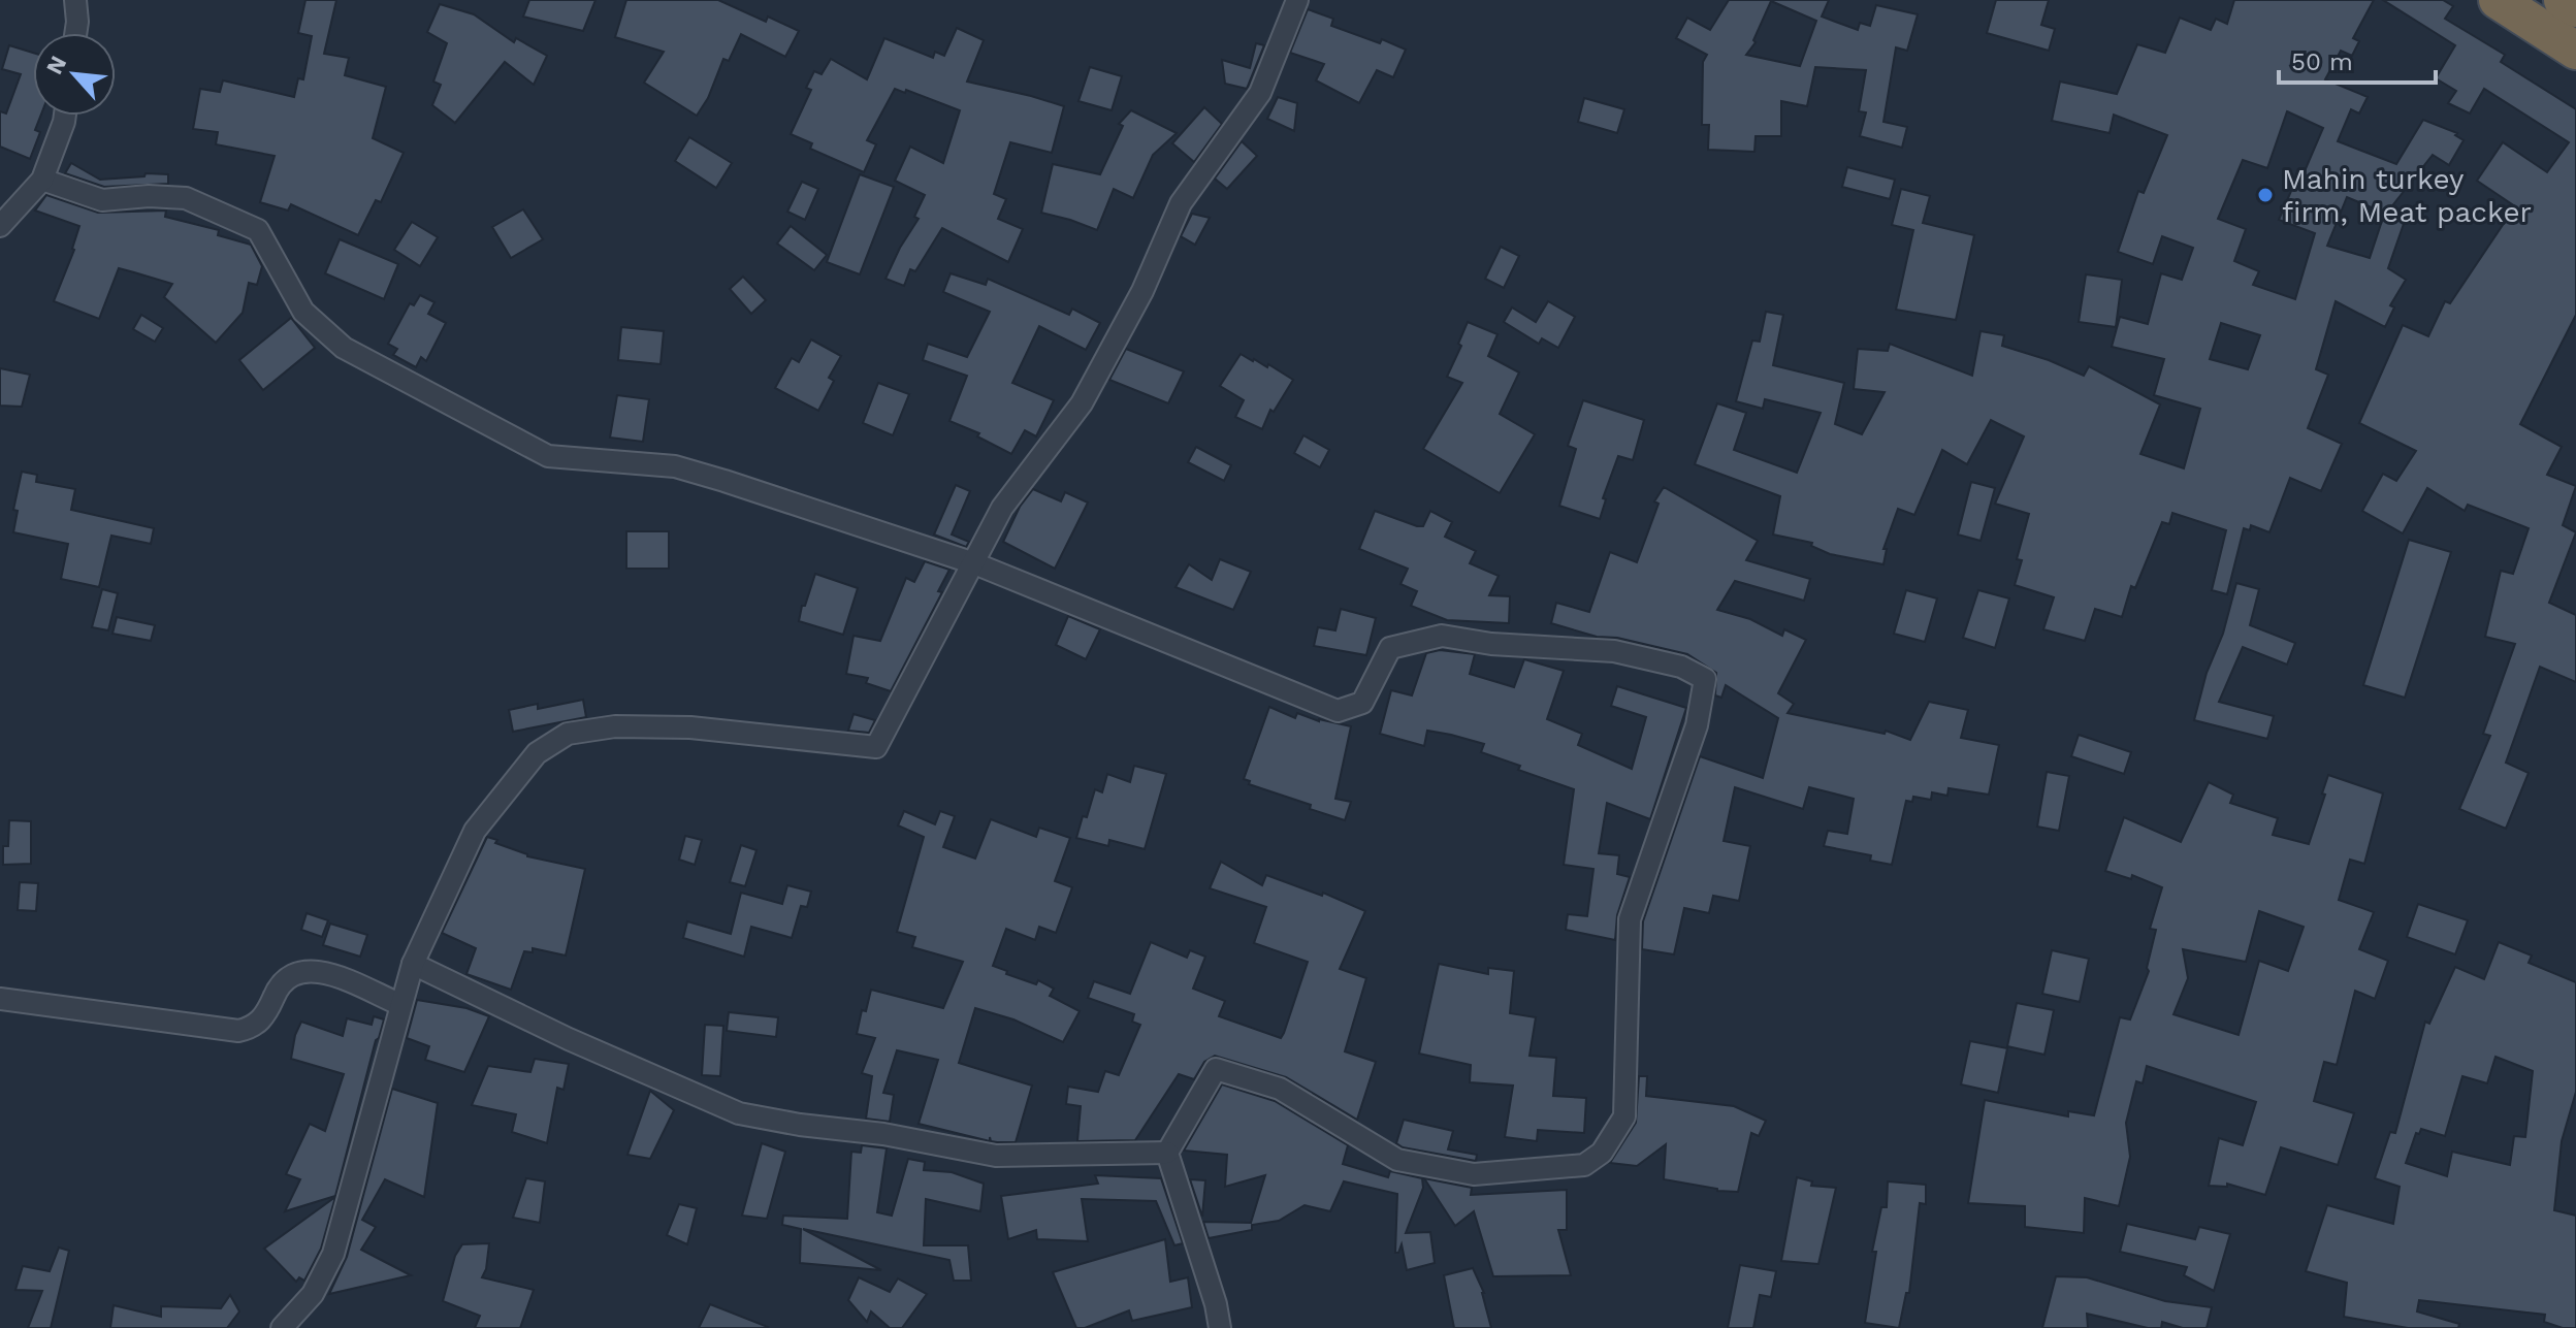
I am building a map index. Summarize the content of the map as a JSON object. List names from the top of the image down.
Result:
{
  "places": ["Mahin turkey firm, Meat packer"],
  "scale_bar": "50 m",
  "north": "top left"
}
